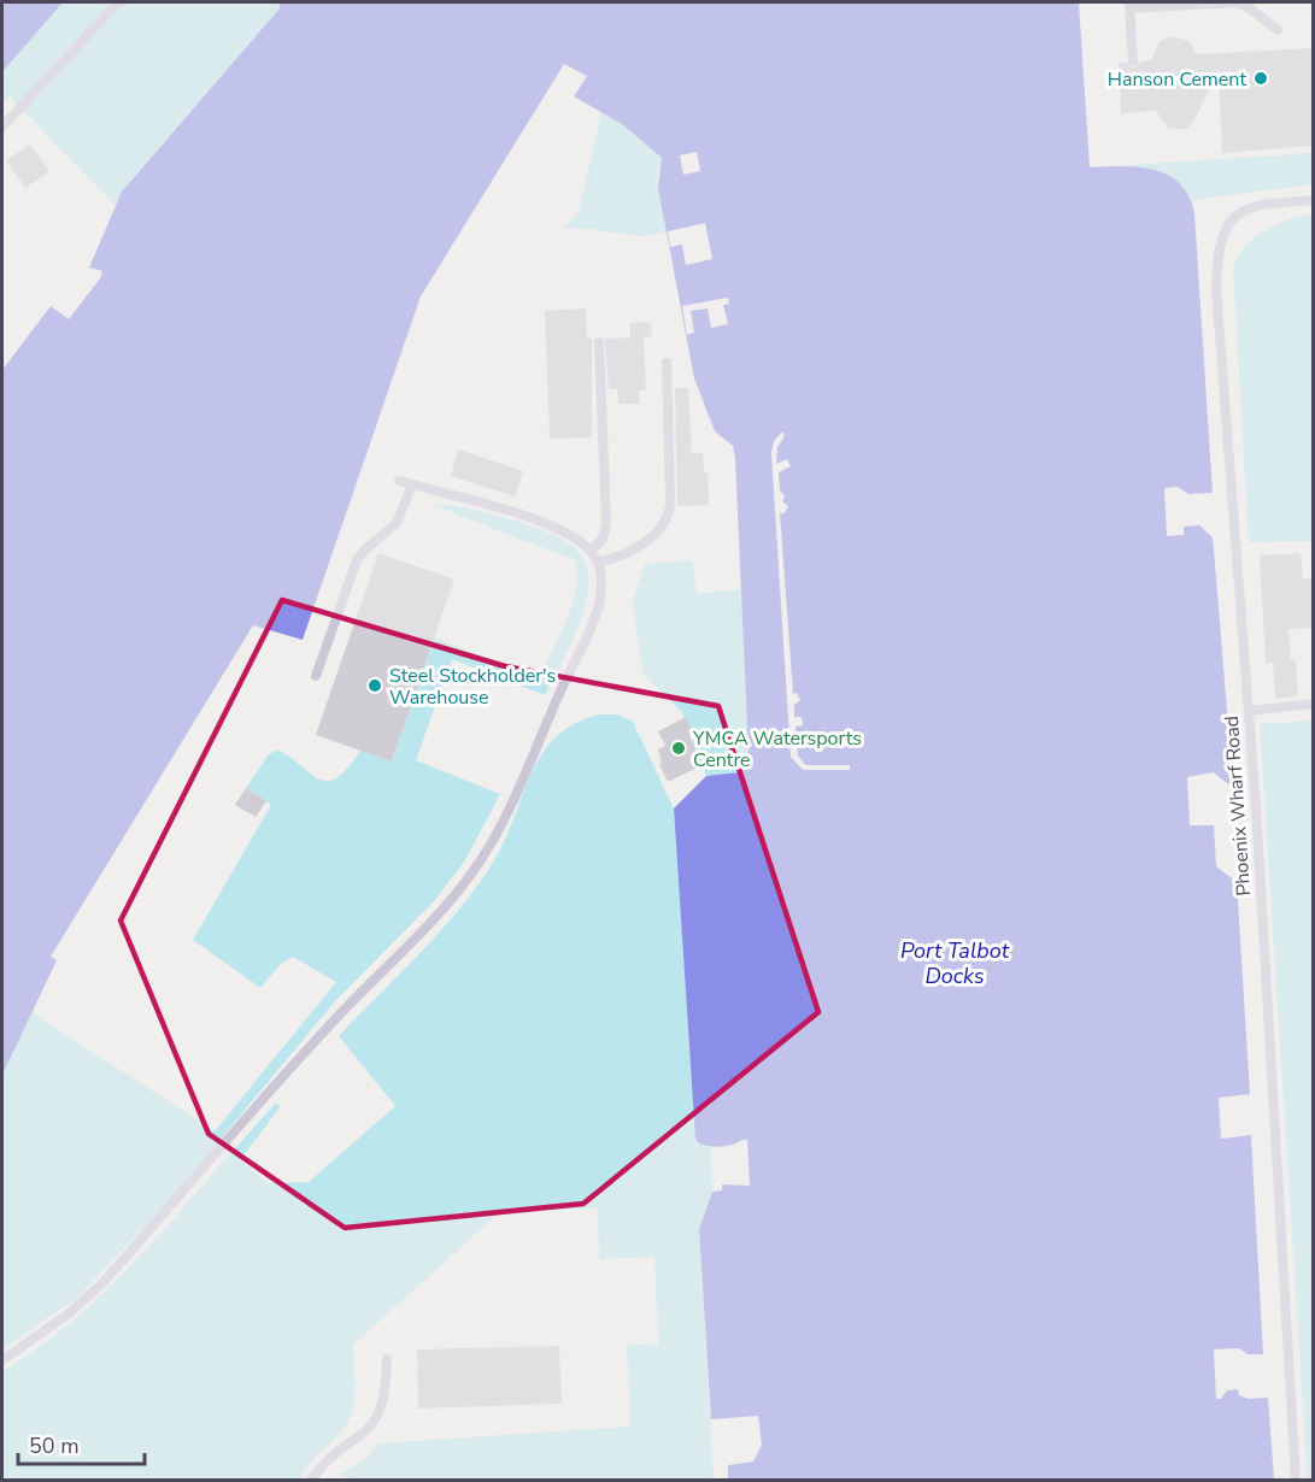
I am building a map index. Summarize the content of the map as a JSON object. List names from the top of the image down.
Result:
{
  "streets": {
    "lane": ["Phoenix Wharf Road"]
  },
  "water": ["Port Talbot Docks"],
  "places": ["Hanson Cement", "Steel Stockholder's Warehouse", "YMCA Watersports Centre"],
  "scale_bar": "50 m"
}
